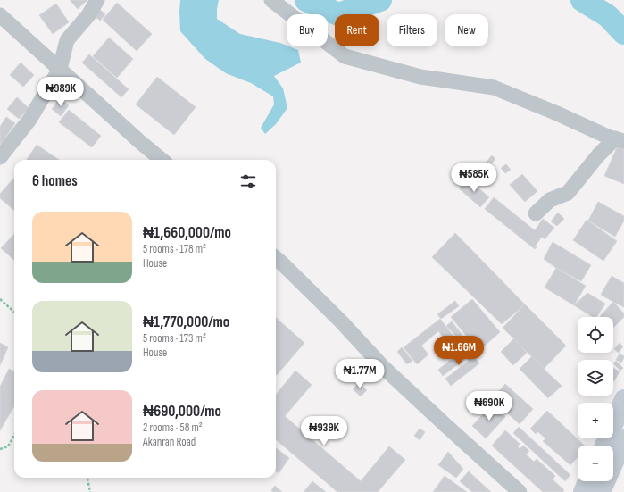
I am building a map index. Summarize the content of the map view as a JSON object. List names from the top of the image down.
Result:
{
  "page": {
    "chip": [
      "Buy",
      "Rent",
      "Filters",
      "New"
    ],
    "price": [
      "₦989K",
      "₦585K",
      "₦1.66M",
      "₦1.77M",
      "₦690K",
      "₦939K"
    ],
    "heading": "6 homes",
    "list": [
      {
        "name": "₦1,660,000/mo",
        "note": "5 rooms · 178 m² · House"
      },
      {
        "name": "₦1,770,000/mo",
        "note": "5 rooms · 173 m² · House"
      },
      {
        "name": "₦690,000/mo",
        "note": "2 rooms · 58 m² · Akanran Road"
      }
    ],
    "map_buttons": ["+", "−"]
  }
}
